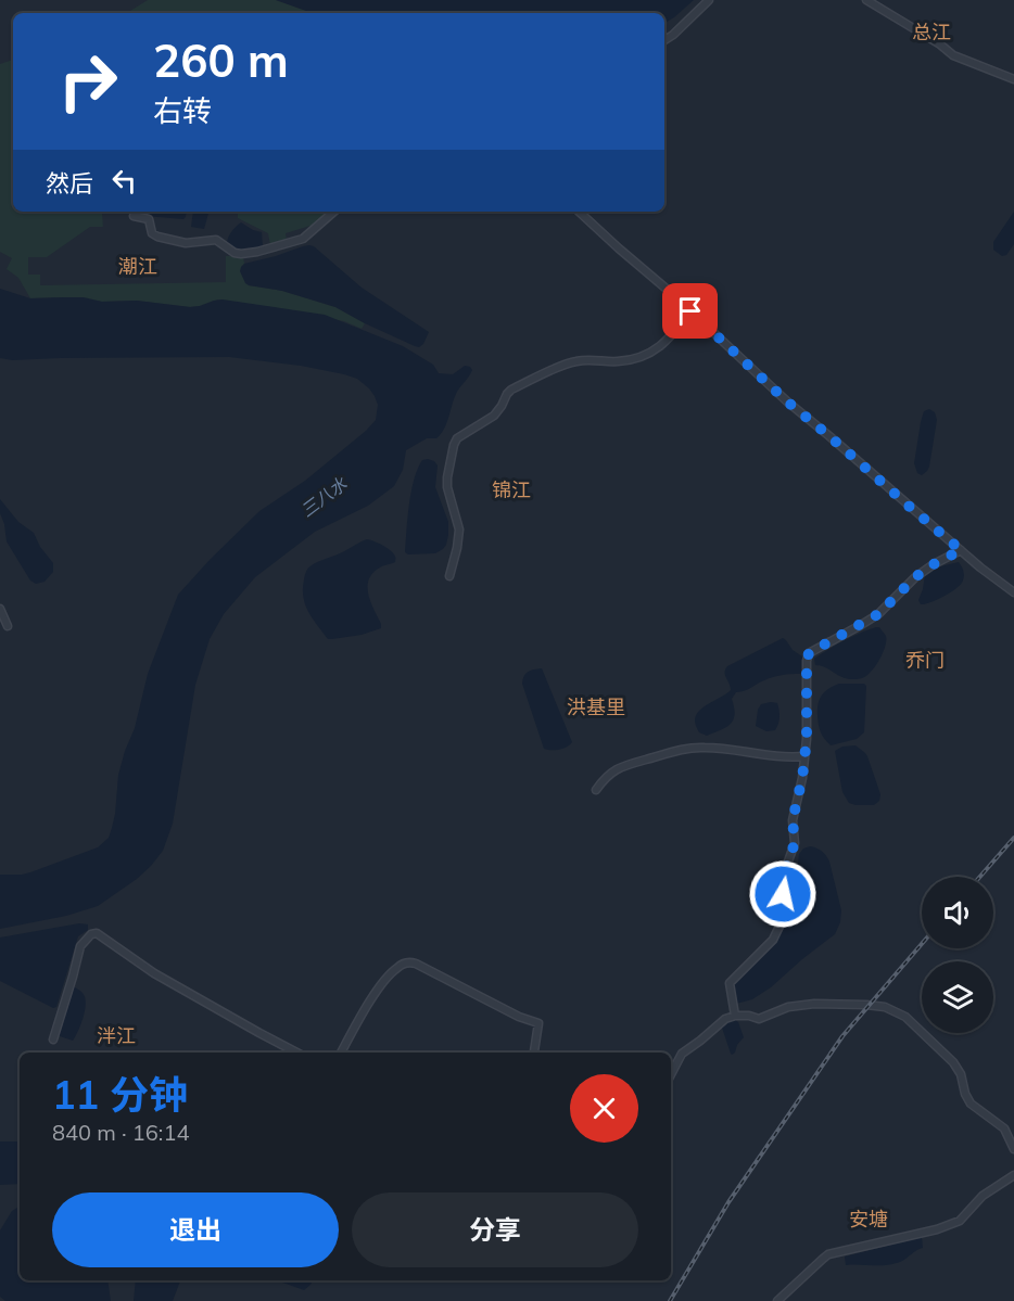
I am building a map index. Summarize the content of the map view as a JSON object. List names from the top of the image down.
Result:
{
  "districts": [
    "总江",
    "潮江",
    "锦江",
    "乔门",
    "洪基里",
    "泮江",
    "安塘"
  ],
  "water": ["三八水"],
  "page": {
    "turn": ["260 m", "右转"],
    "then": "然后",
    "heading": ["11 分钟", "840 m · 16:14"],
    "buttons": ["退出", "分享"]
  }
}
